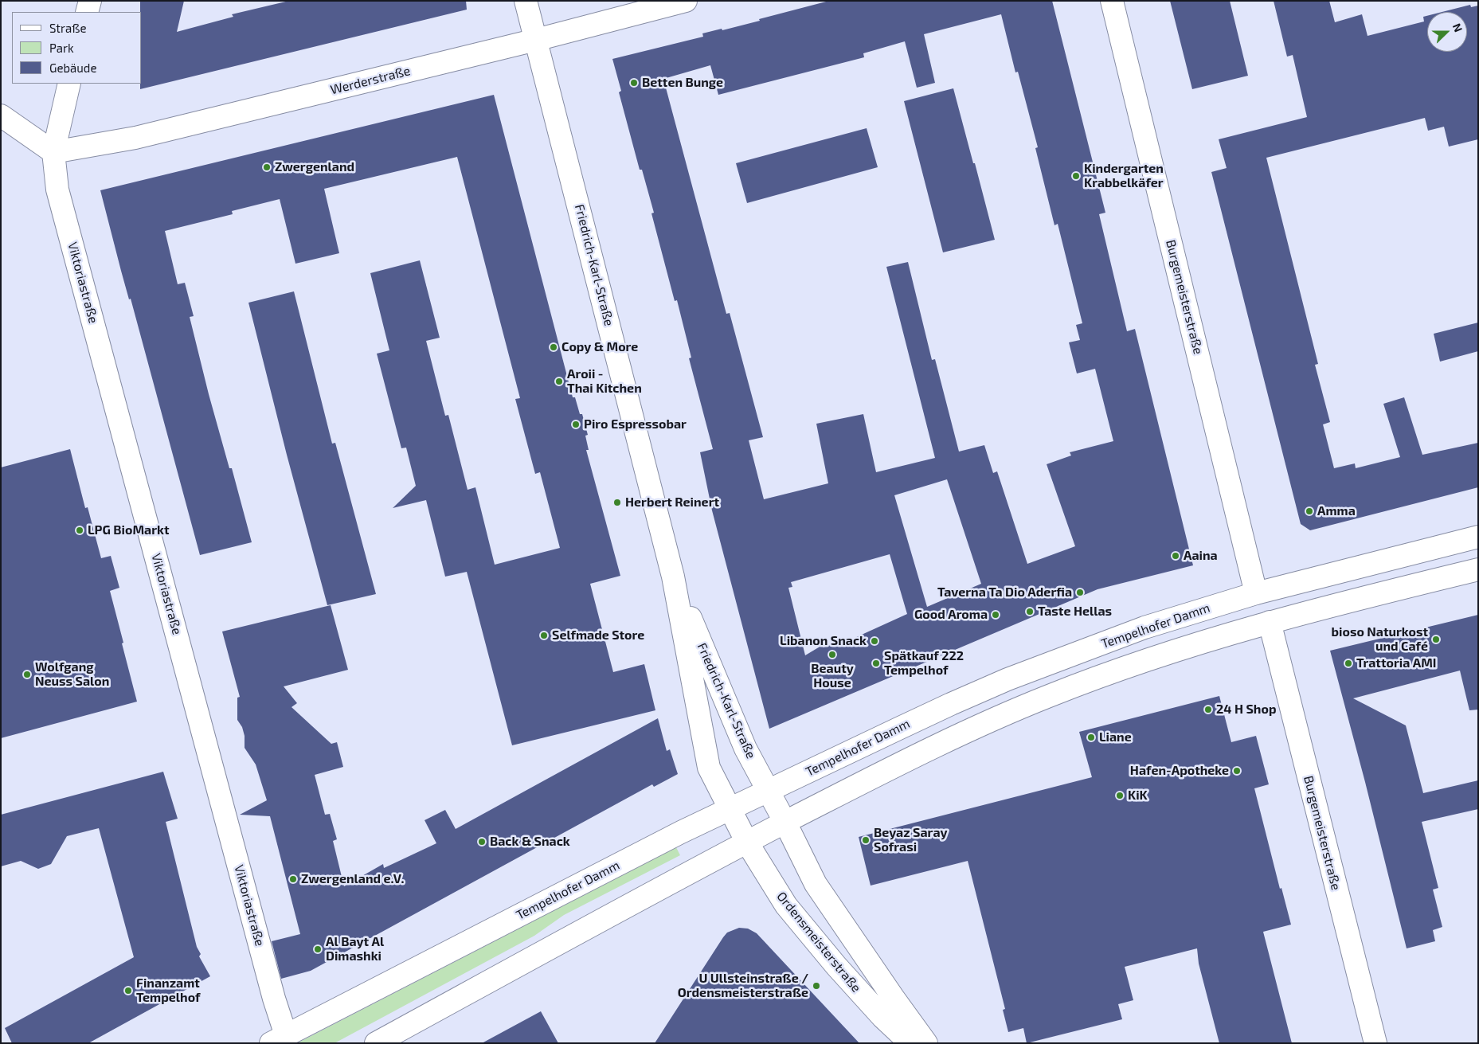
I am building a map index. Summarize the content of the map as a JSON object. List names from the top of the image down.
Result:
{
  "streets": {
    "main road": [
      "Werderstraße",
      "Friedrich-Karl-Straße",
      "Viktoriastraße",
      "Burgemeisterstraße",
      "Tempelhofer Damm",
      "Ordensmeisterstraße"
    ]
  },
  "crossings": [
    ["Werderstraße", "Friedrich-Karl-Straße"],
    ["Werderstraße", "Viktoriastraße"],
    ["Friedrich-Karl-Straße", "Tempelhofer Damm"],
    ["Friedrich-Karl-Straße", "Ordensmeisterstraße"],
    ["Viktoriastraße", "Tempelhofer Damm"],
    ["Burgemeisterstraße", "Tempelhofer Damm"],
    ["Tempelhofer Damm", "Ordensmeisterstraße"]
  ],
  "places": [
    "Betten Bunge",
    "Zwergenland",
    "Kindergarten Krabbelkäfer",
    "Copy & More",
    "Aroii - Thai Kitchen",
    "Piro Espressobar",
    "Herbert Reinert",
    "Amma",
    "LPG BioMarkt",
    "Aaina",
    "Taverna Ta Dio Aderfia",
    "Taste Hellas",
    "Good Aroma",
    "Selfmade Store",
    "bioso Naturkost und Café",
    "Libanon Snack",
    "Beauty House",
    "Spätkauf 222 Tempelhof",
    "Trattoria AMI",
    "Wolfgang Neuss Salon",
    "24 H Shop",
    "Liane",
    "Hafen-Apotheke",
    "KiK",
    "Beyaz Saray Sofrasi",
    "Back & Snack",
    "Zwergenland e.V.",
    "Al Bayt Al Dimashki",
    "U Ullsteinstraße / Ordensmeisterstraße",
    "Finanzamt Tempelhof"
  ],
  "legend": ["Straße", "Park", "Gebäude"],
  "north": "right"
}
